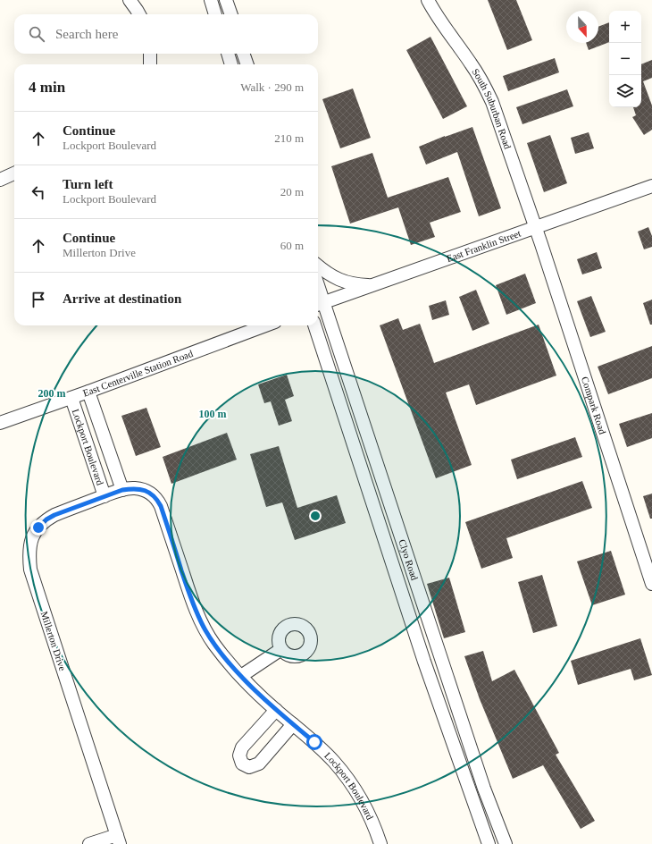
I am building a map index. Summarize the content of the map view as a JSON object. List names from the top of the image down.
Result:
{
  "streets": {
    "street": [
      "South Suburban Road",
      "East Franklin Street",
      "East Centerville Station Road",
      "Compark Road",
      "Lockport Boulevard",
      "Clyo Road",
      "Millerton Drive"
    ]
  },
  "crossings": [
    ["South Suburban Road", "East Franklin Street"],
    ["South Suburban Road", "Compark Road"],
    ["East Franklin Street", "Compark Road"],
    ["East Franklin Street", "Clyo Road"],
    ["East Centerville Station Road", "Lockport Boulevard"],
    ["Lockport Boulevard", "Millerton Drive"]
  ],
  "north": "bottom",
  "page": {
    "map_buttons": ["+", "−"],
    "search": "Search here",
    "heading": ["4 min", "Walk · 290 m"],
    "list": [
      ["Continue", "Lockport Boulevard", "210 m"],
      ["Turn left", "Lockport Boulevard", "20 m"],
      ["Continue", "Millerton Drive", "60 m"],
      "Arrive at destination"
    ]
  },
  "rings": ["200 m", "100 m"]
}
